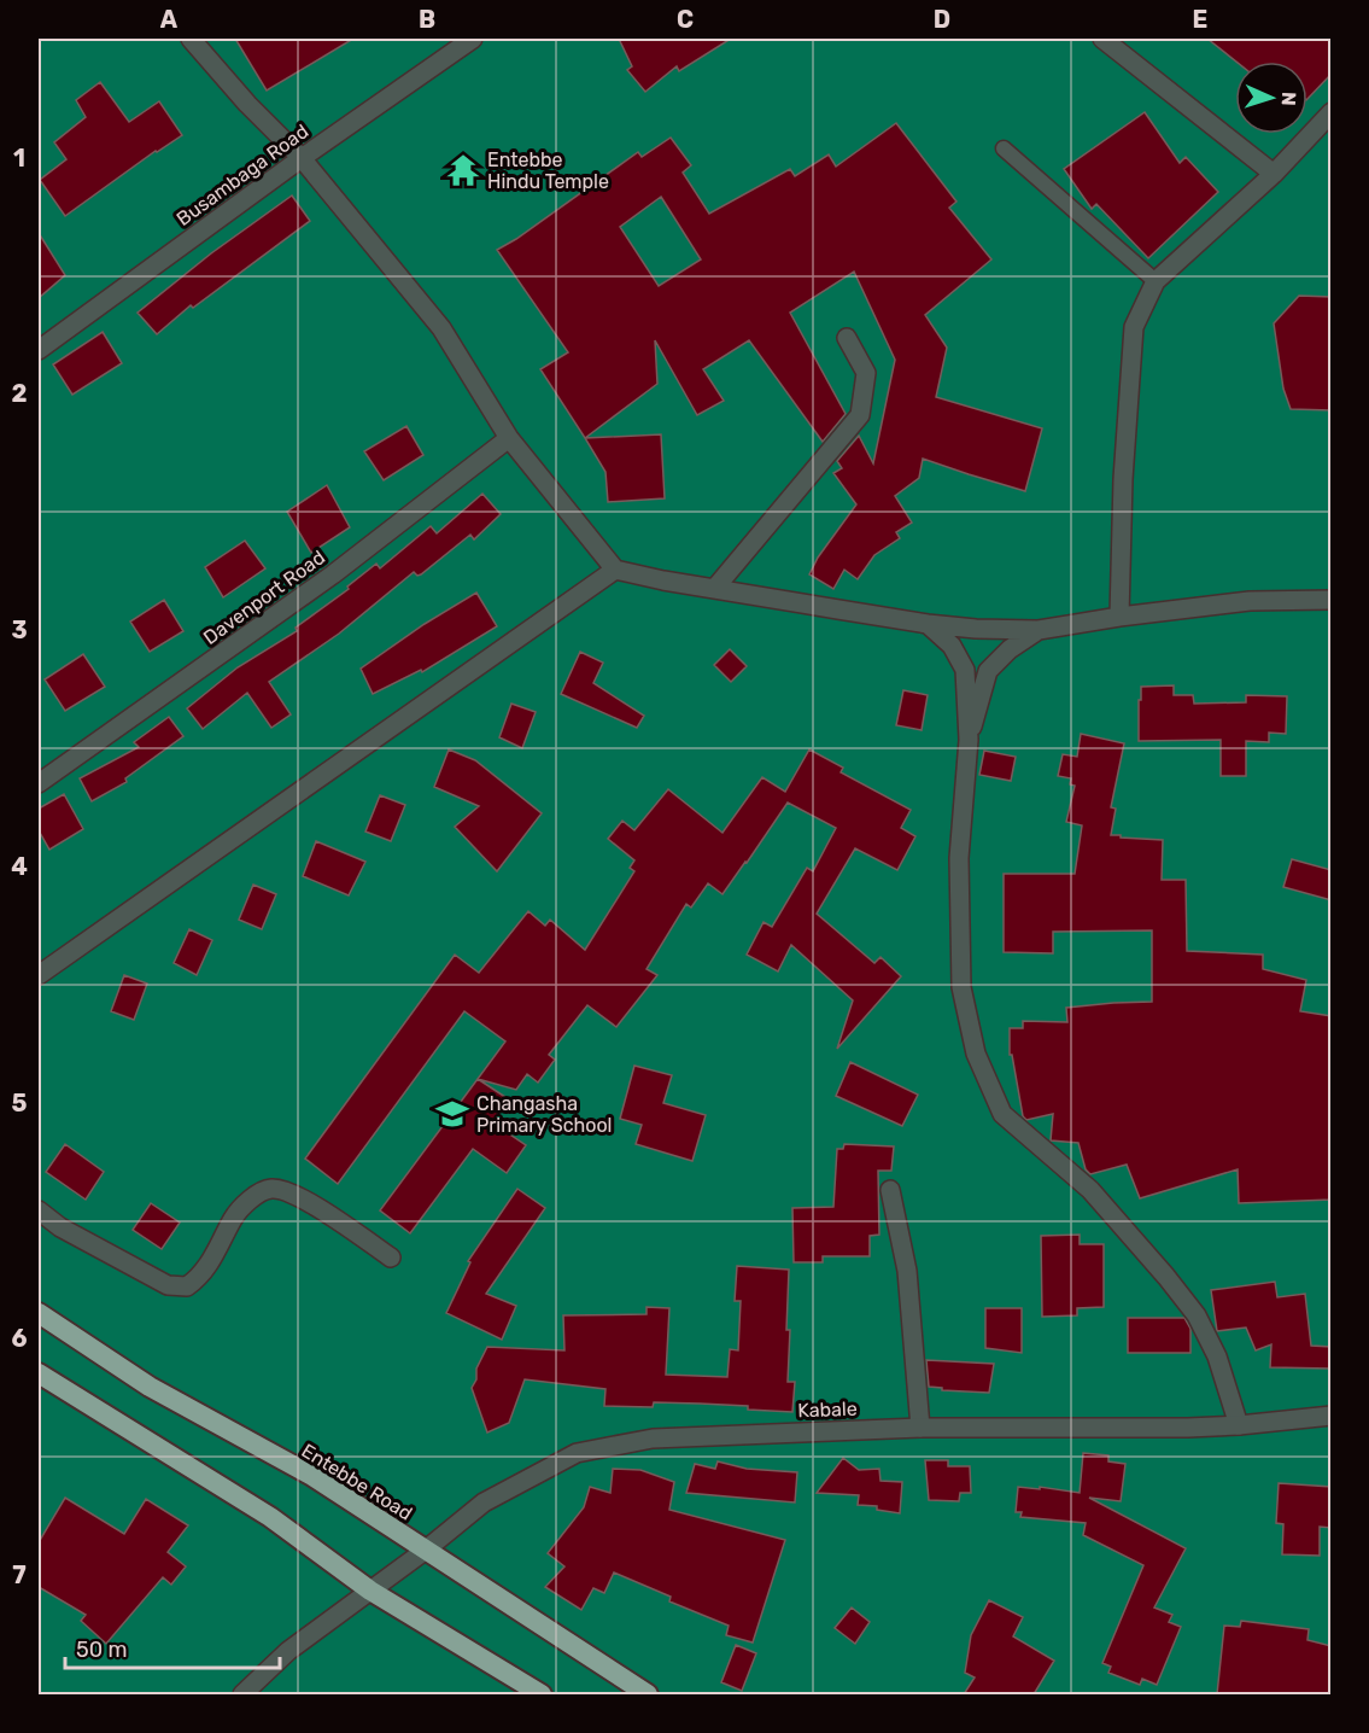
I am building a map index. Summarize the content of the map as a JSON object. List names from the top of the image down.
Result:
{
  "streets": {
    "highway": ["Entebbe Road"],
    "street": ["Busambaga Road", "Davenport Road", "Kabale"]
  },
  "crossings": [
    ["Kabale", "Entebbe Road"]
  ],
  "places": {
    "temple": ["Entebbe Hindu Temple"],
    "school or university": ["Changasha Primary School"]
  },
  "scale_bar": "50 m",
  "north": "right",
  "grid": {
    "columns": [
      "A",
      "B",
      "C",
      "D",
      "E"
    ],
    "rows": [
      "1",
      "2",
      "3",
      "4",
      "5",
      "6",
      "7"
    ]
  }
}
